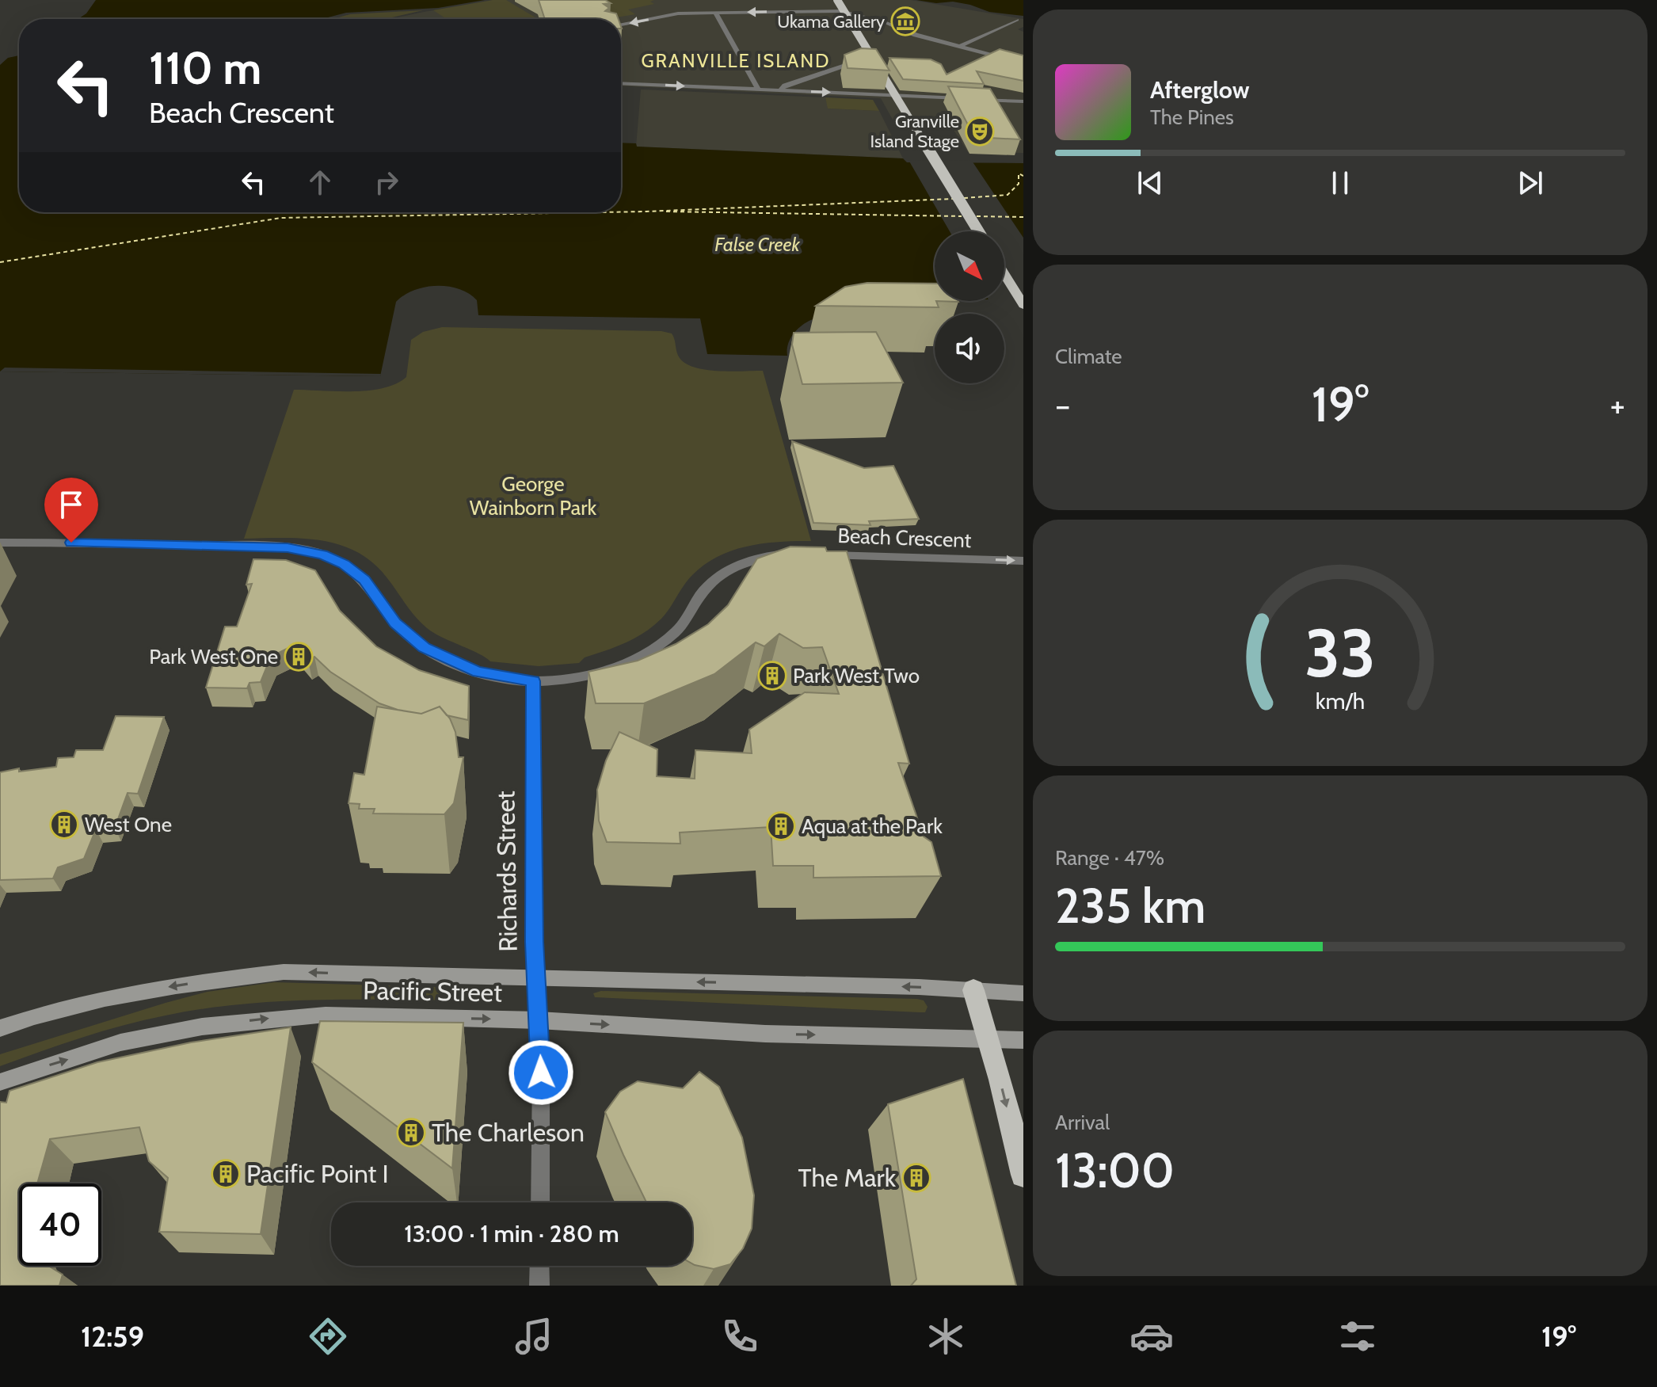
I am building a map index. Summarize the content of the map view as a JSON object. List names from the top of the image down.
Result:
{
  "streets": {
    "main road": ["Pacific Street"],
    "street": ["Beach Crescent", "Richards Street"]
  },
  "crossings": [
    ["Richards Street", "Pacific Street"]
  ],
  "one_way": ["Beach Crescent"],
  "districts": ["GRANVILLE ISLAND"],
  "water": ["False Creek"],
  "parks": ["George Wainborn Park"],
  "places": {
    "museum": ["Ukama Gallery"],
    "theatre": ["Granville Island Stage"],
    "building": [
      "Park West One",
      "Park West Two",
      "West One",
      "Aqua at the Park",
      "The Charleson",
      "Pacific Point I",
      "The Mark"
    ]
  },
  "north": "bottom right",
  "page": {
    "turn": ["110 m", "Beach Crescent"],
    "song": ["Afterglow", "The Pines"],
    "tile": [
      "Climate",
      ["Range · 47%", "235 km"],
      ["Arrival", "13:00"]
    ],
    "heat": ["−", "19°", "+"],
    "limit": "40",
    "trip": "13:00 · 1 min · 280 m",
    "tabs": ["12:59", "19°"],
    "gauge": ["33", "km/h"]
  }
}
